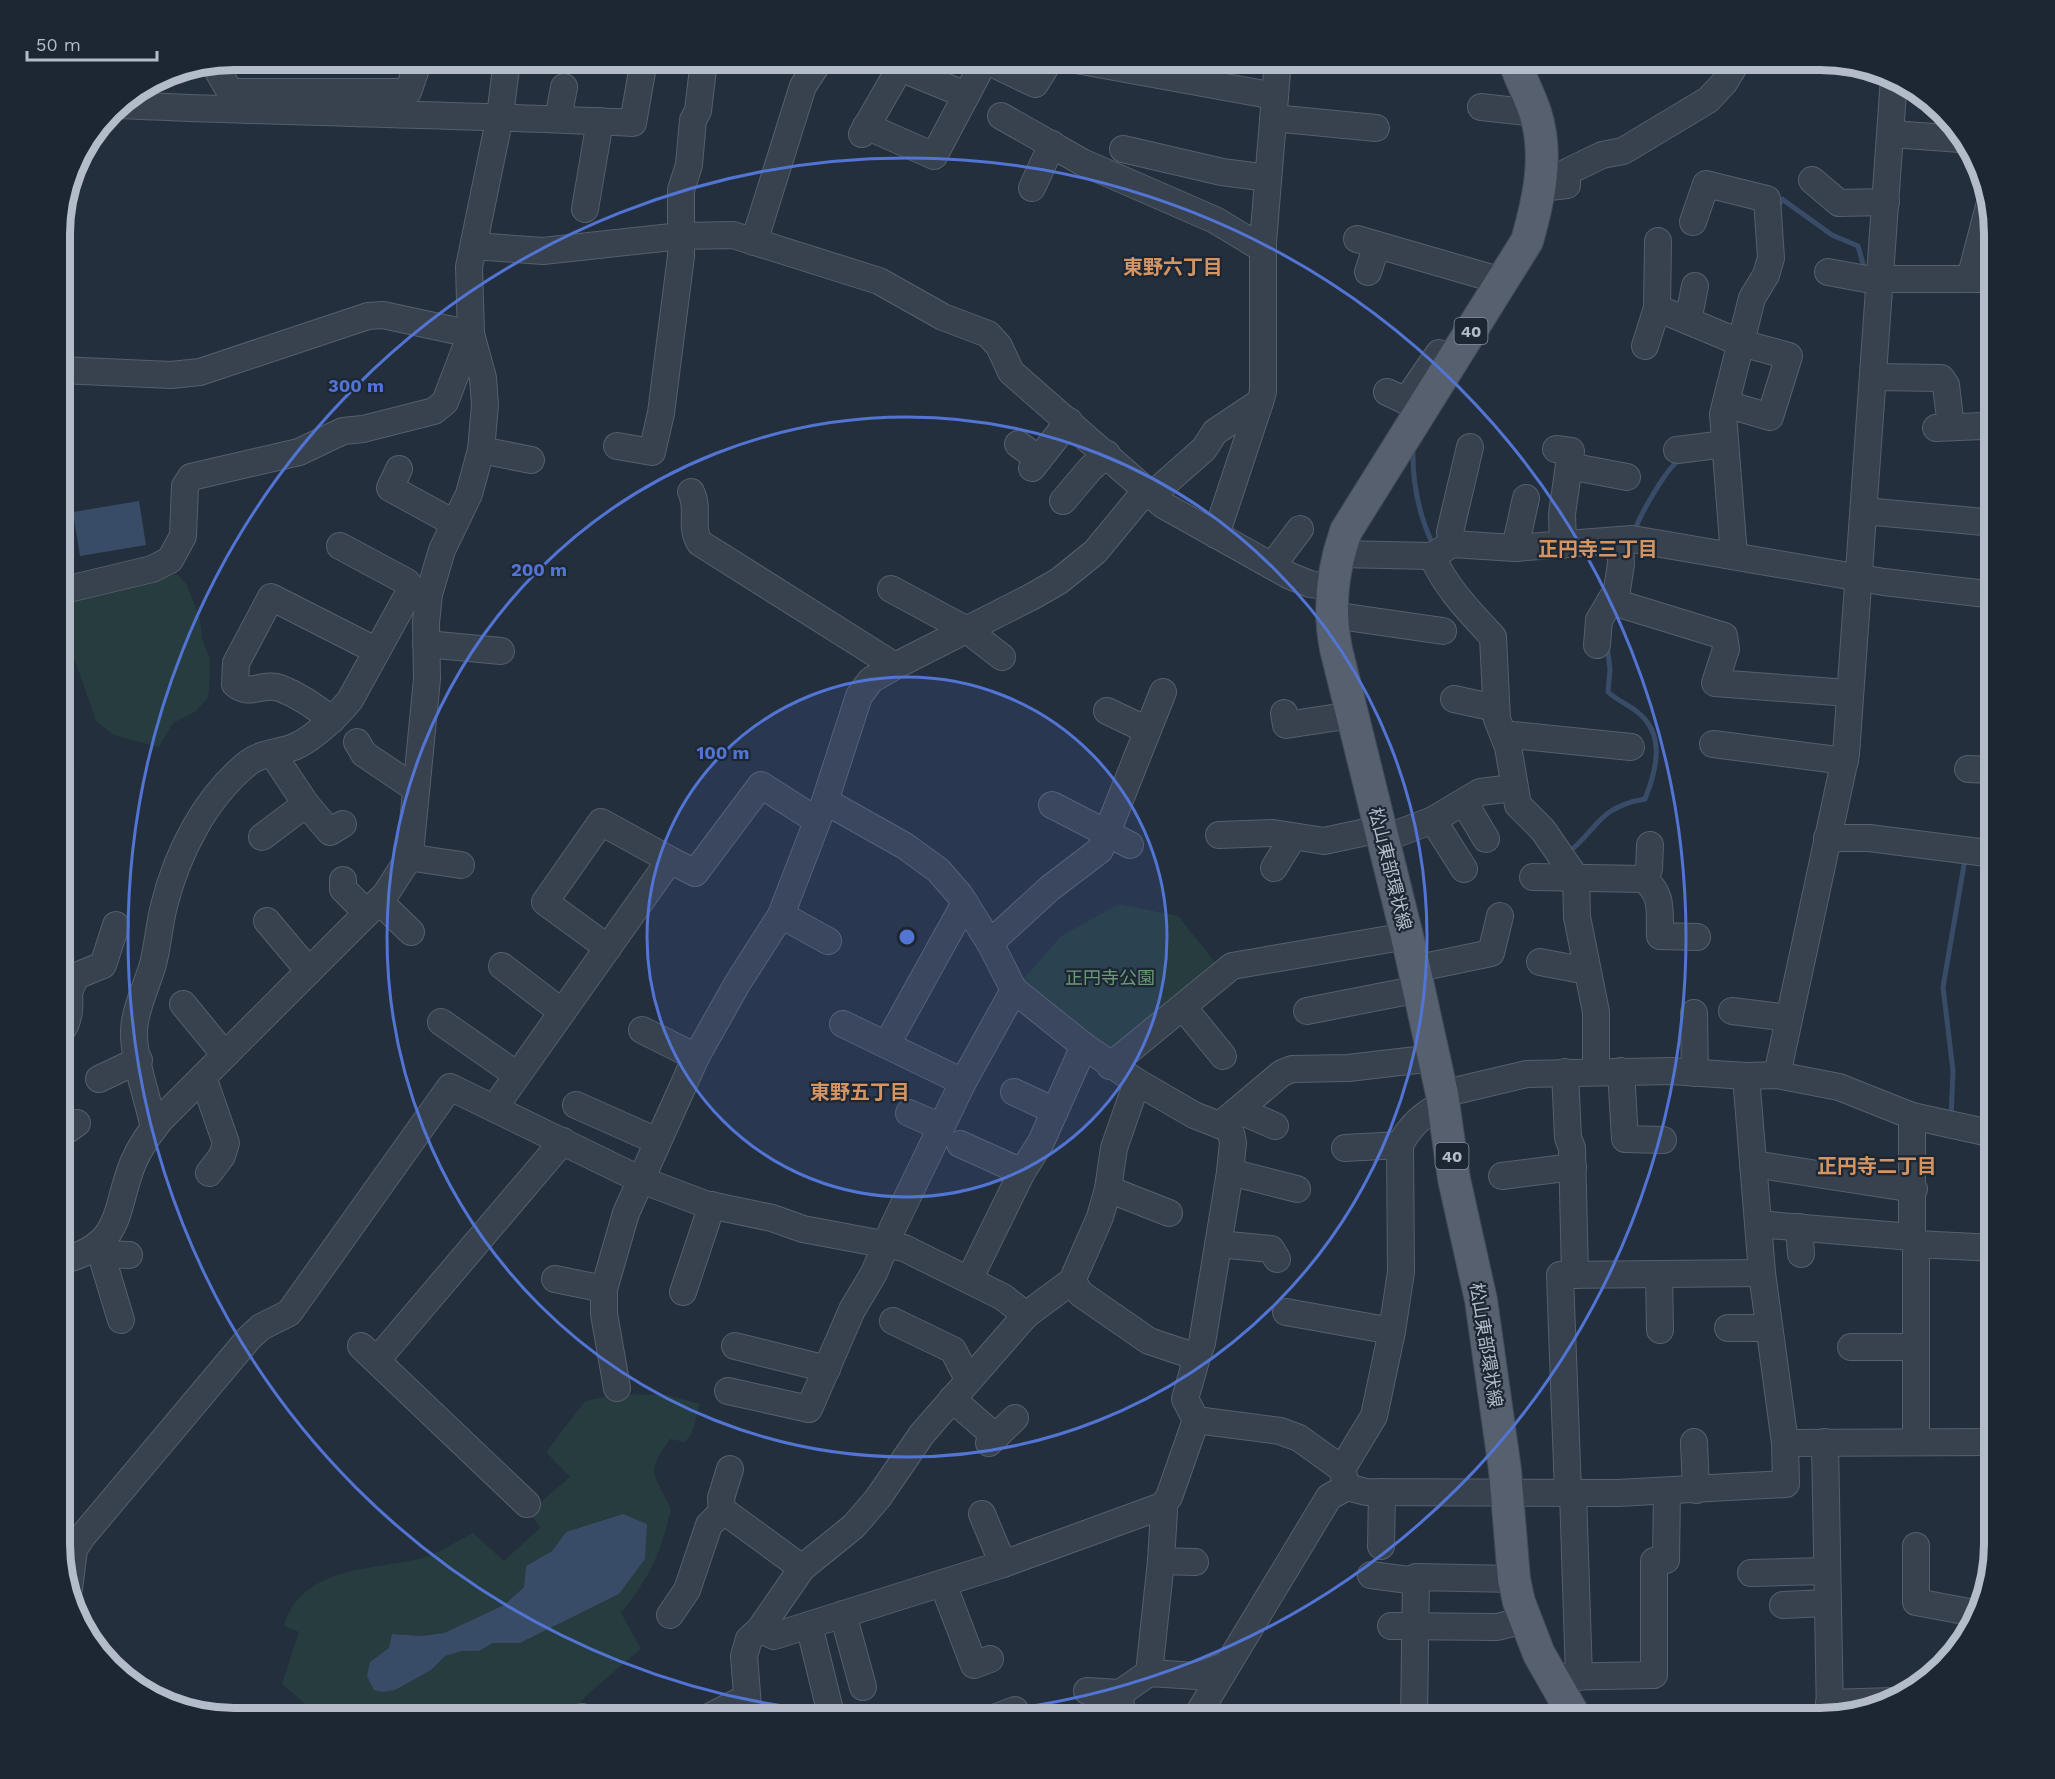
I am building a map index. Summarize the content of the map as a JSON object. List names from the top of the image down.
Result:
{
  "streets": {
    "main road": ["40", "松山東部環状線"]
  },
  "districts": [
    "東野六丁目",
    "正円寺三丁目",
    "東野五丁目",
    "正円寺二丁目"
  ],
  "parks": ["正円寺公園"],
  "scale_bar": "50 m",
  "rings": ["300 m", "200 m", "100 m"]
}
